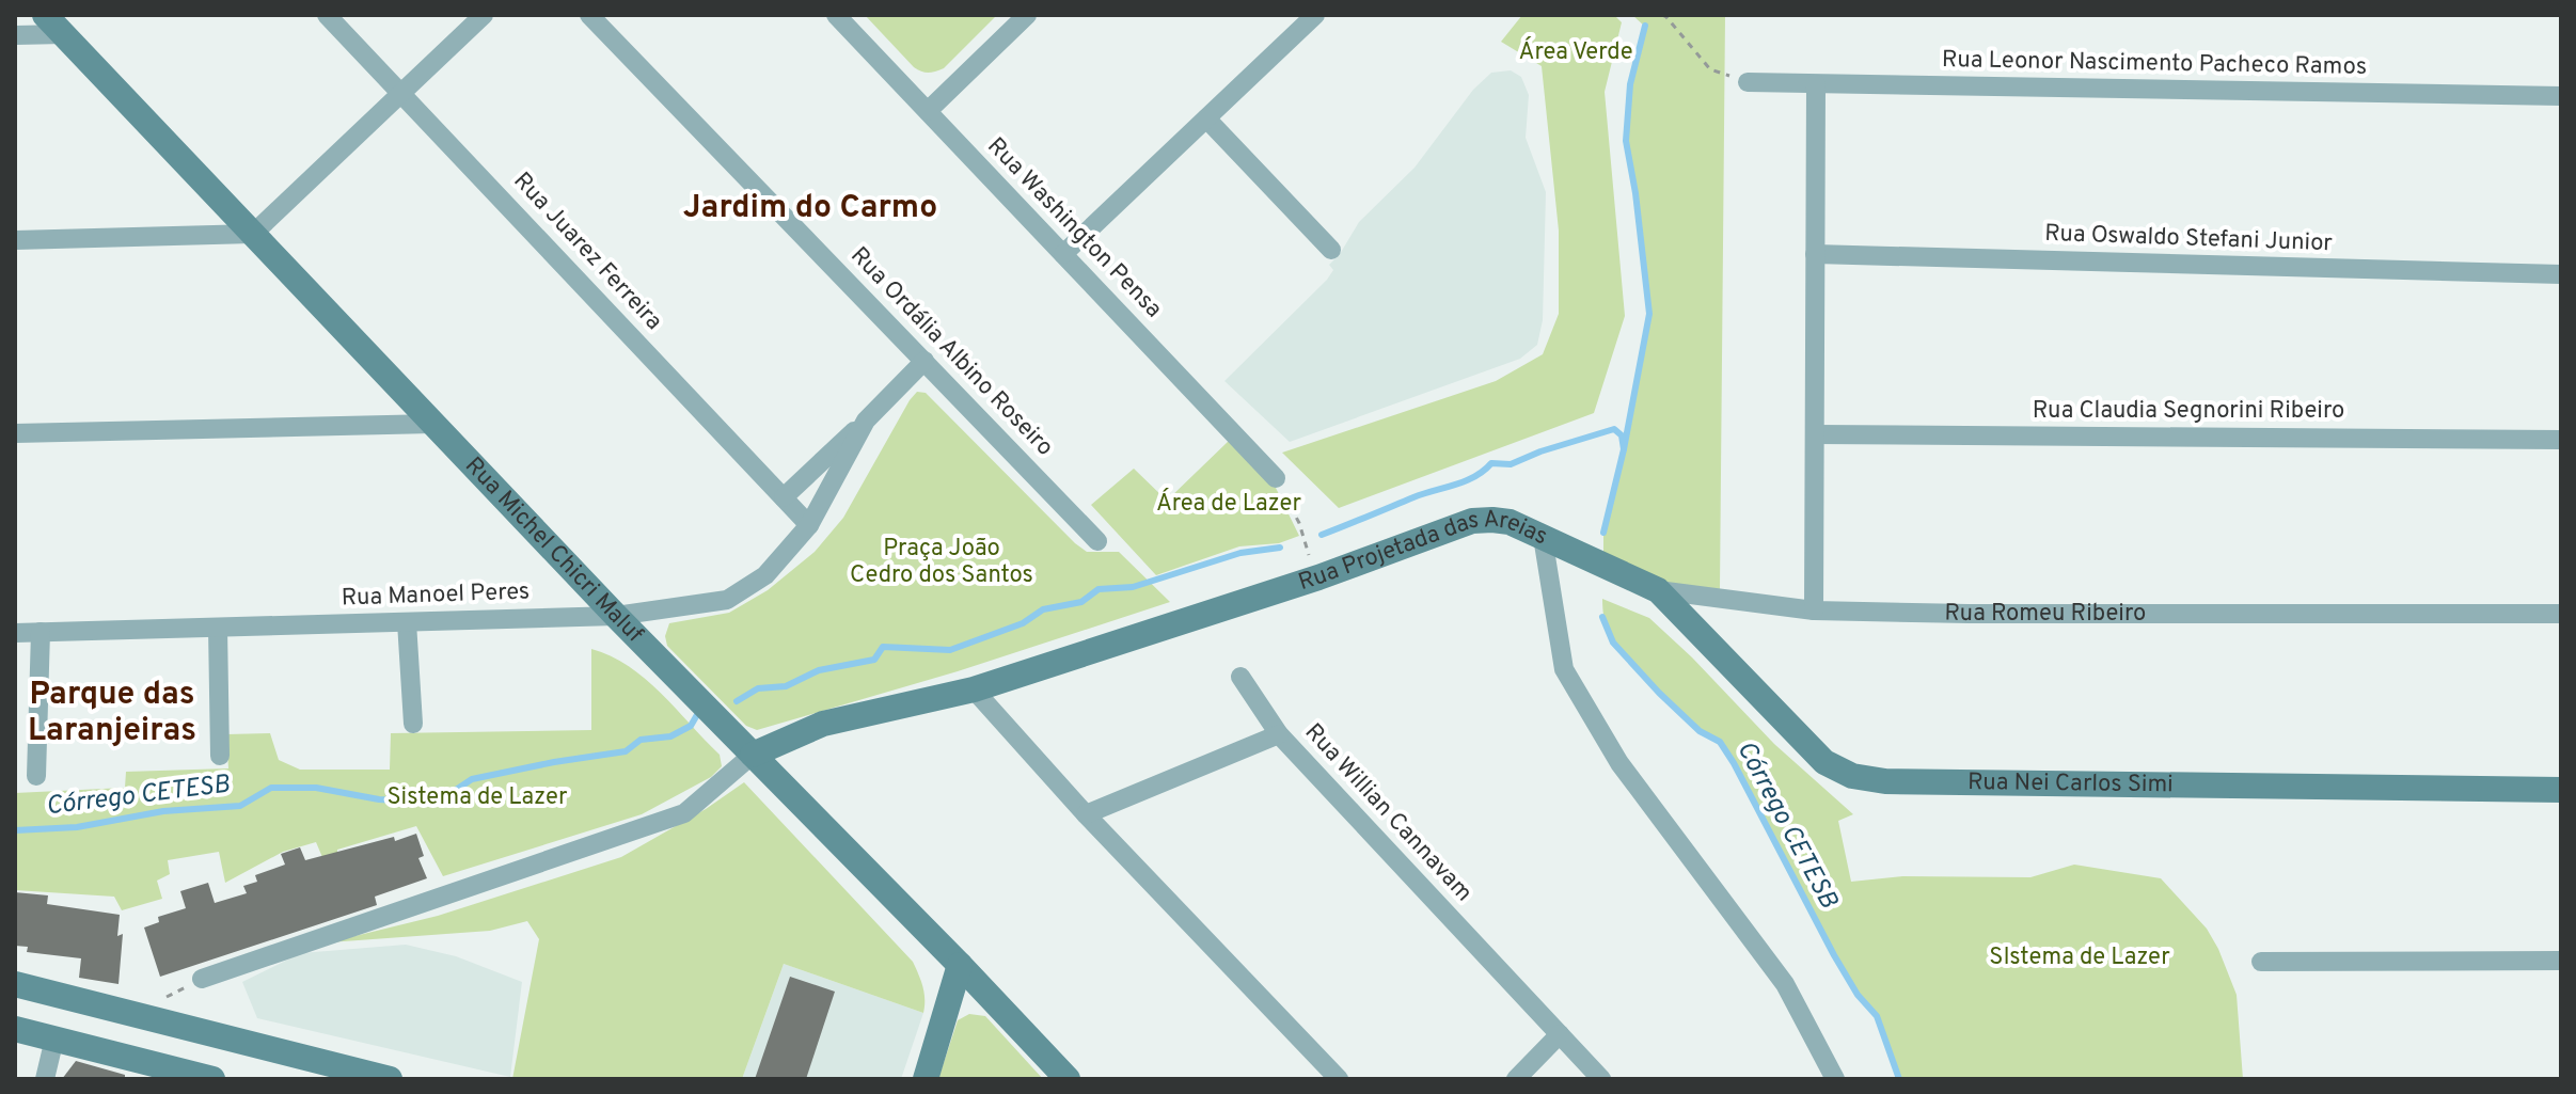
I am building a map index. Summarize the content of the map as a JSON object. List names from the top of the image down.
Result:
{
  "streets": {
    "street": [
      "Rua Leonor Nascimento Pacheco Ramos",
      "Rua Washington Pensa",
      "Rua Oswaldo Stefani Junior",
      "Rua Juarez Ferreira",
      "Rua Ordália Albino Roseiro",
      "Rua Claudia Segnorini Ribeiro",
      "Rua Michel Chicri Maluf",
      "Rua Projetada das Areias",
      "Rua Manoel Peres",
      "Rua Romeu Ribeiro",
      "Rua Nei Carlos Simi",
      "Rua Willian Cannavam"
    ]
  },
  "crossings": [
    ["Rua Juarez Ferreira", "Rua Manoel Peres"],
    ["Rua Ordália Albino Roseiro", "Rua Manoel Peres"],
    ["Rua Michel Chicri Maluf", "Rua Projetada das Areias"],
    ["Rua Michel Chicri Maluf", "Rua Manoel Peres"],
    ["Rua Projetada das Areias", "Rua Romeu Ribeiro"],
    ["Rua Romeu Ribeiro", "Rua Nei Carlos Simi"]
  ],
  "districts": ["Jardim do Carmo", "Parque das Laranjeiras"],
  "water": ["Córrego CETESB"],
  "parks": [
    "Área Verde",
    "Área de Lazer",
    "Praça João Cedro dos Santos",
    "Sistema de Lazer",
    "SIstema de Lazer"
  ]
}
